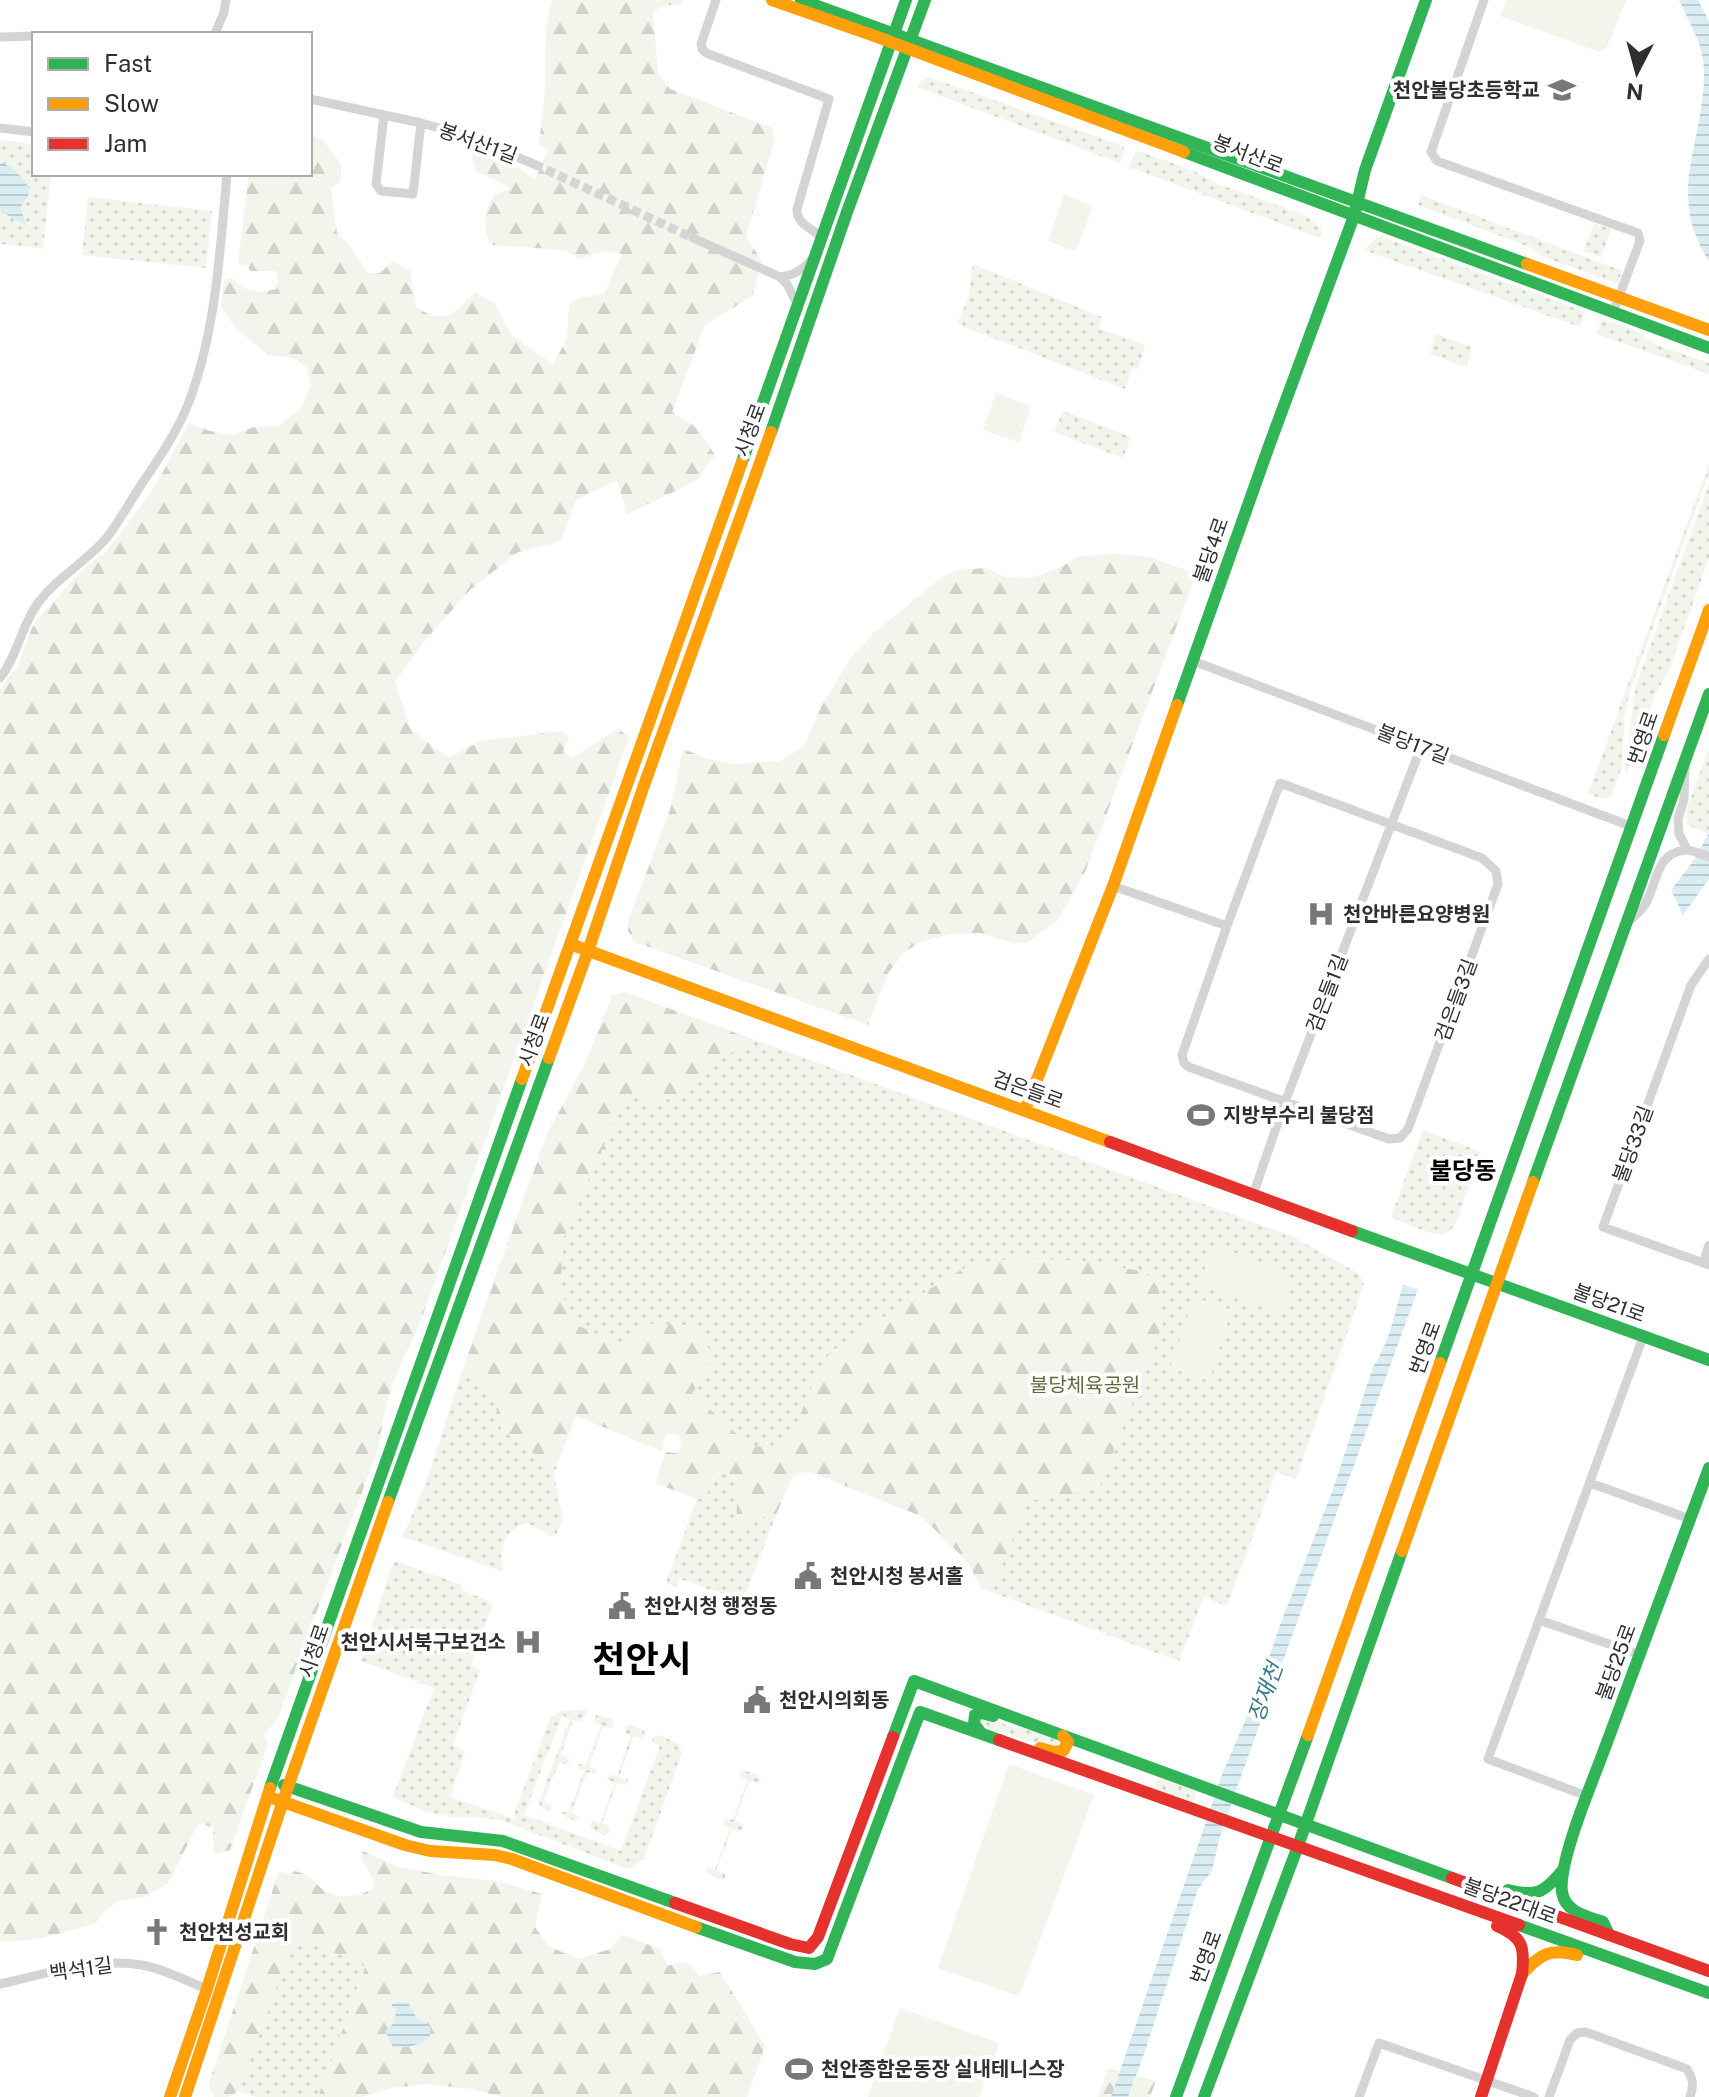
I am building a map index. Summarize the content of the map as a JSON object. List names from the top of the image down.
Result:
{
  "streets": {
    "street": [
      "봉서산1길",
      "봉서산로",
      "시청로",
      "불당4로",
      "번영로",
      "불당17길",
      "검은들1길",
      "검은들3길",
      "검은들로",
      "불당33길",
      "불당21로",
      "불당25로",
      "불당22대로",
      "백석1길"
    ]
  },
  "crossings": [
    ["봉서산로", "시청로"],
    ["봉서산로", "불당4로"],
    ["시청로", "검은들로"],
    ["시청로", "백석1길"],
    ["불당4로", "불당17길"],
    ["불당4로", "검은들로"],
    ["번영로", "불당17길"],
    ["번영로", "검은들로"],
    ["번영로", "불당21로"],
    ["번영로", "불당22대로"],
    ["불당17길", "검은들1길"],
    ["검은들1길", "검은들3길"],
    ["검은들1길", "검은들로"],
    ["검은들로", "불당21로"]
  ],
  "districts": ["불당동", "천안시"],
  "water": ["장재천"],
  "parks": ["불당체육공원"],
  "places": {
    "school or university": ["천안불당초등학교"],
    "hospital": ["천안바른요양병원", "천안시서북구보건소"],
    "sports": ["지방부수리 불당점", "천안종합운동장 실내테니스장"],
    "public building": ["천안시청 봉서홀", "천안시청 행정동", "천안시의회동"],
    "church": ["천안천성교회"]
  },
  "legend": ["Fast", "Slow", "Jam"],
  "north": "bottom"
}
